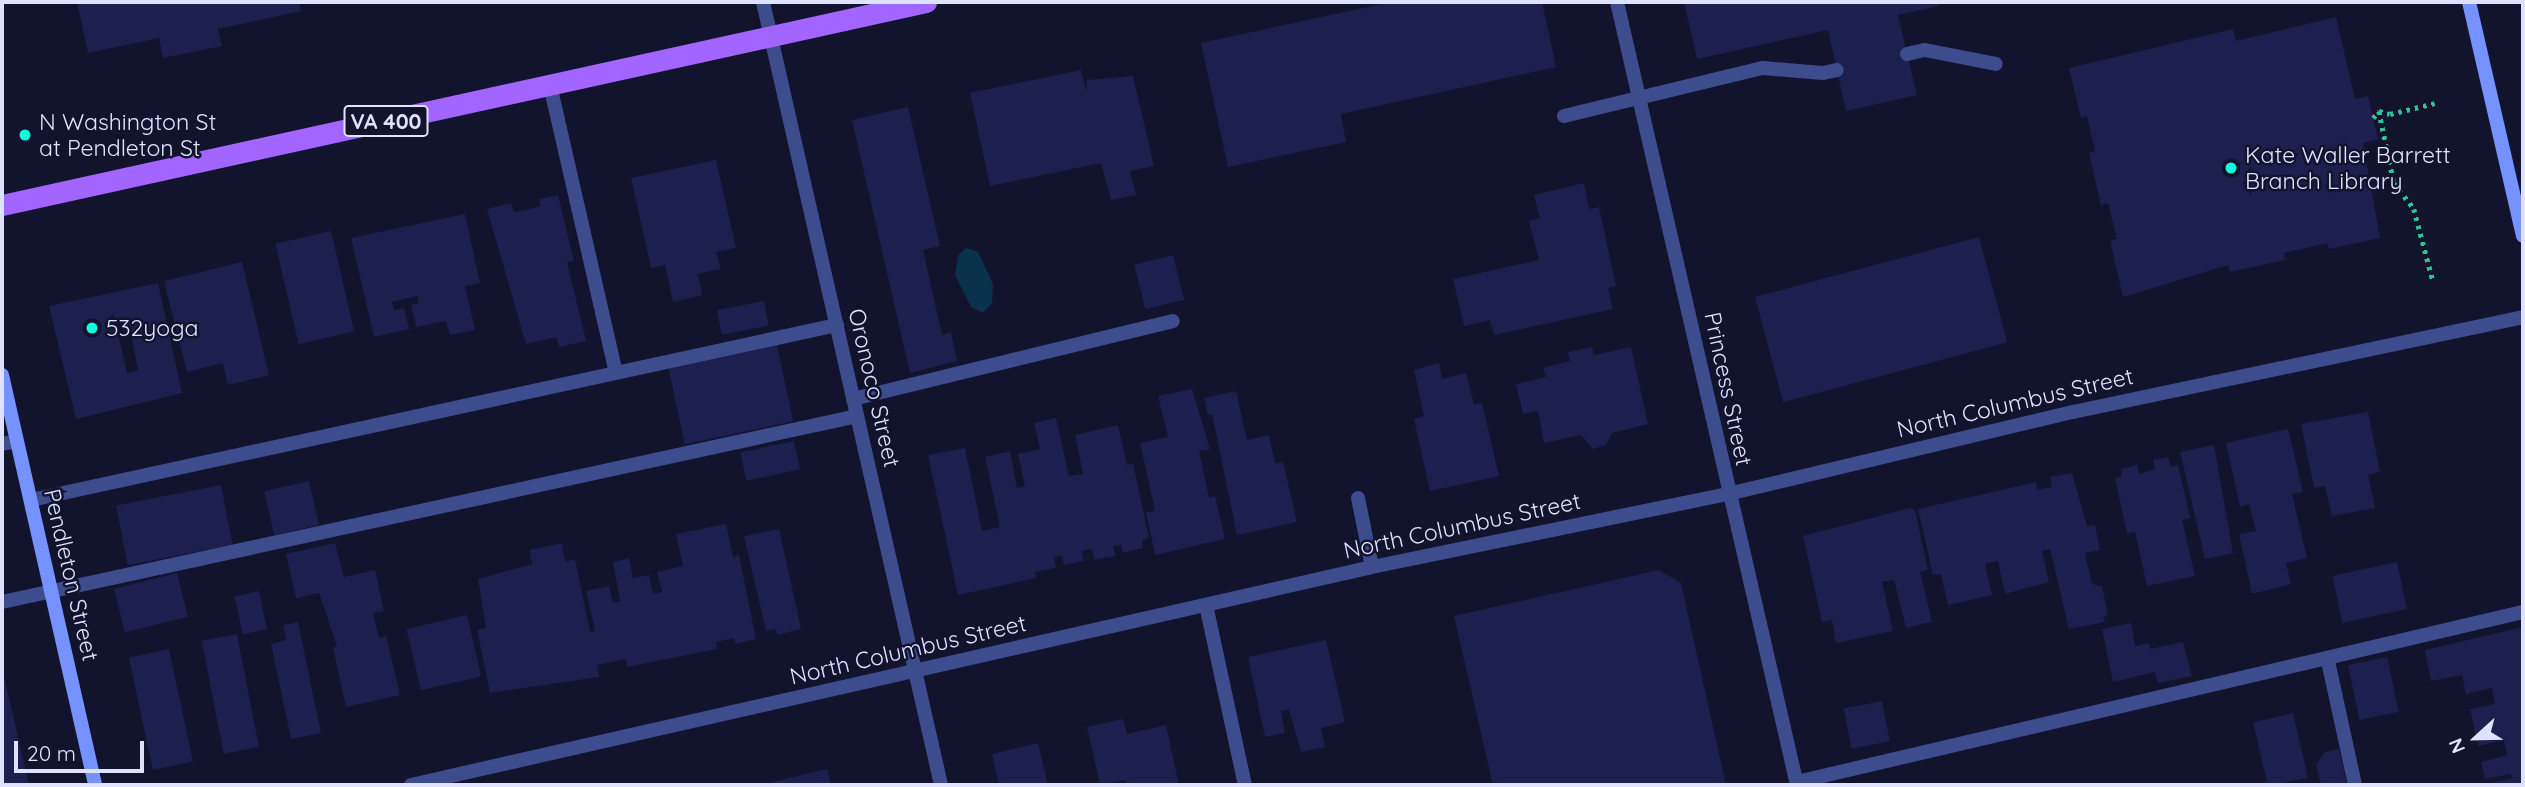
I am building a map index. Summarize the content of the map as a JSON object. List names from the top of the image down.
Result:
{
  "streets": {
    "main road": ["VA 400", "Pendleton Street"],
    "street": ["Oronoco Street", "Princess Street", "North Columbus Street"]
  },
  "crossings": [
    ["VA 400", "Oronoco Street"],
    ["Oronoco Street", "North Columbus Street"],
    ["Princess Street", "North Columbus Street"]
  ],
  "places": ["N Washington St at Pendleton St", "Kate Waller Barrett Branch Library", "532yoga"],
  "scale_bar": "20 m",
  "north": "left"
}
